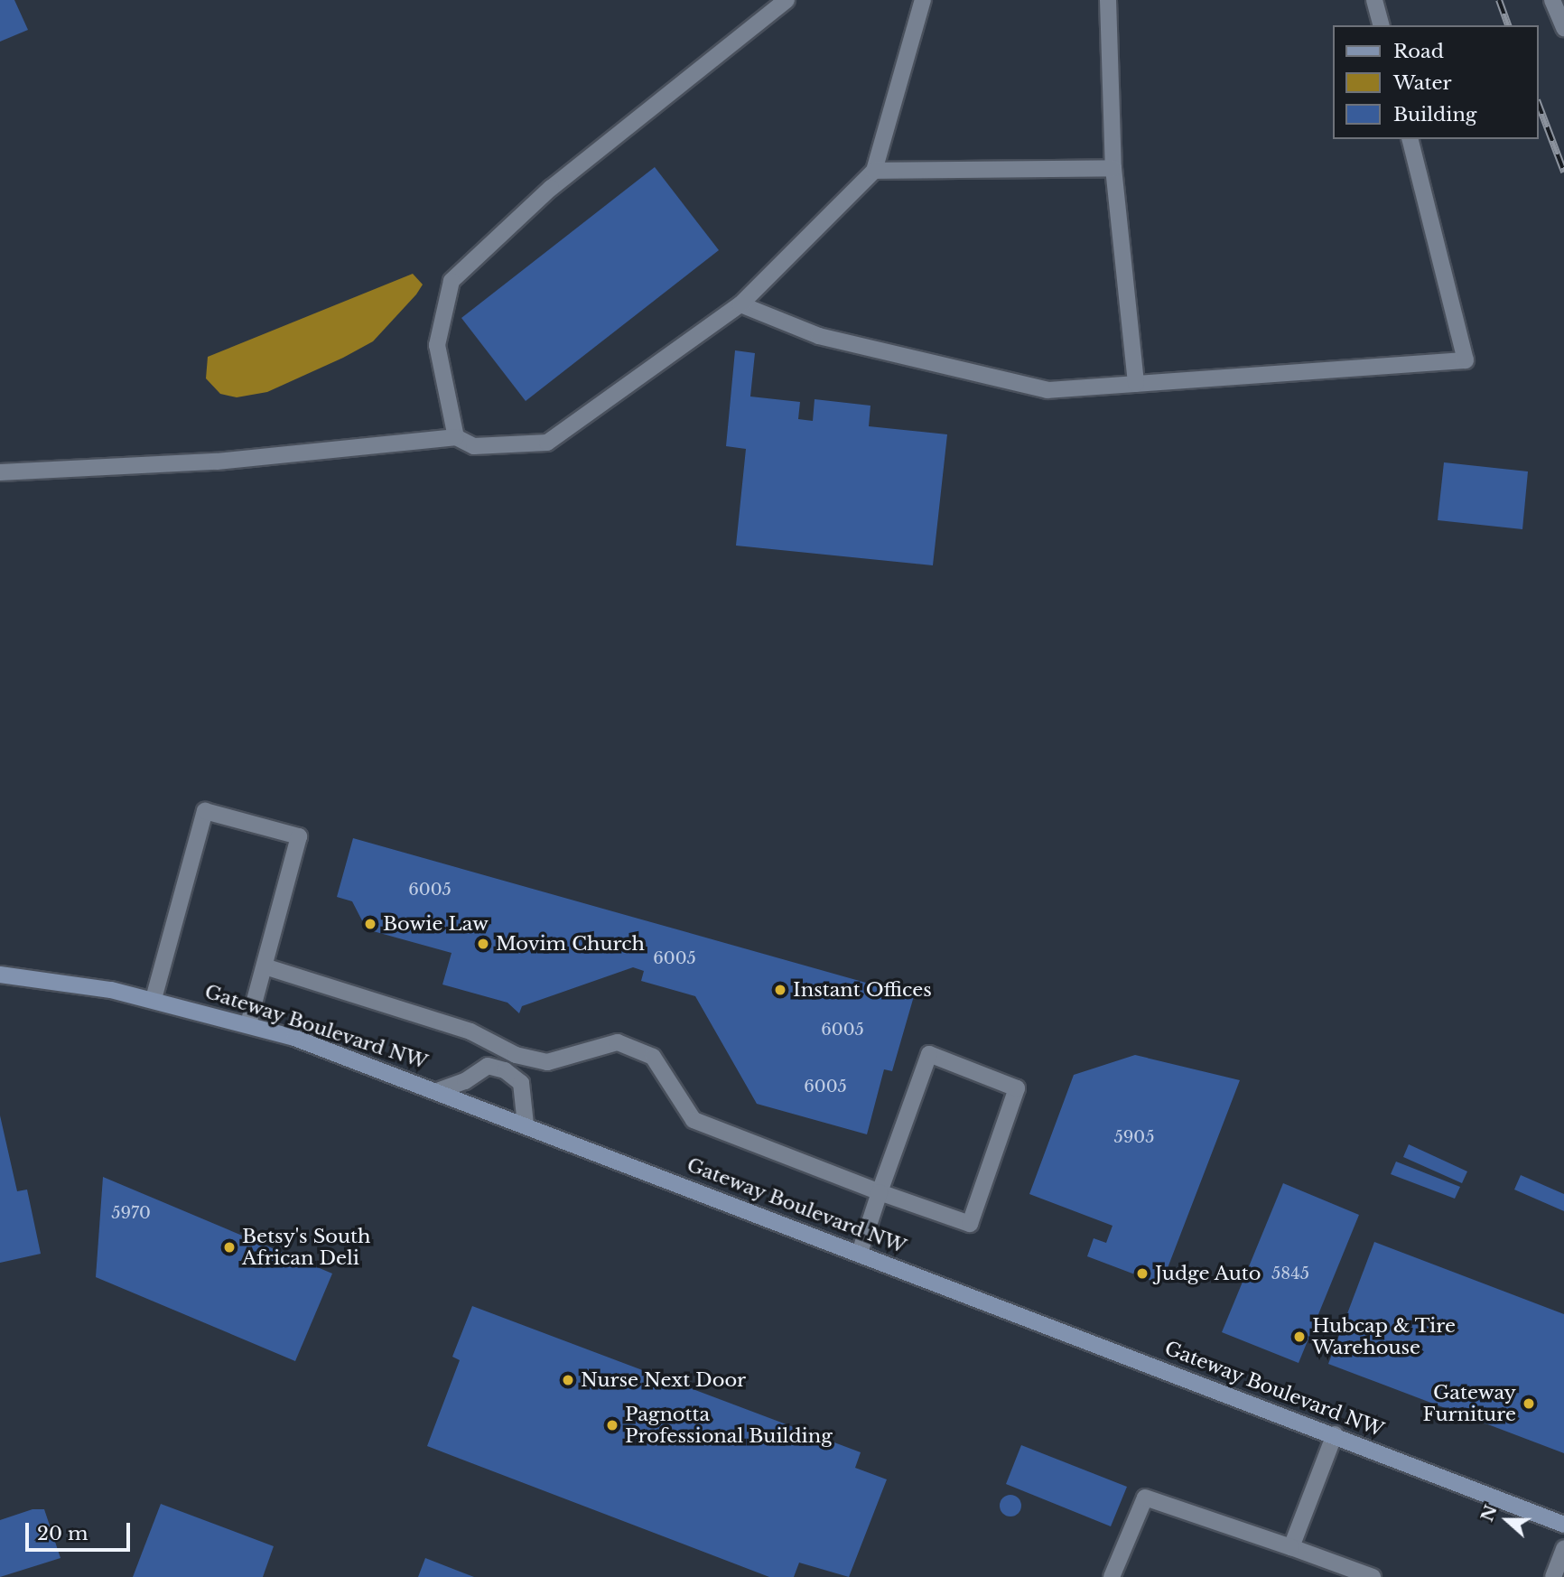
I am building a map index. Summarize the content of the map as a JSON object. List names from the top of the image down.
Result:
{
  "streets": {
    "main road": ["Gateway Boulevard NW"]
  },
  "places": [
    "Bowie Law",
    "Movim Church",
    "Instant Offices",
    "Betsy's South African Deli",
    "Judge Auto",
    "Hubcap & Tire Warehouse",
    "Nurse Next Door",
    "Gateway Furniture",
    "Pagnotta Professional Building"
  ],
  "house_numbers": [
    "6005",
    "6005",
    "6005",
    "6005",
    "5905",
    "5970",
    "5845"
  ],
  "legend": ["Road", "Water", "Building"],
  "scale_bar": "20 m",
  "north": "left"
}
